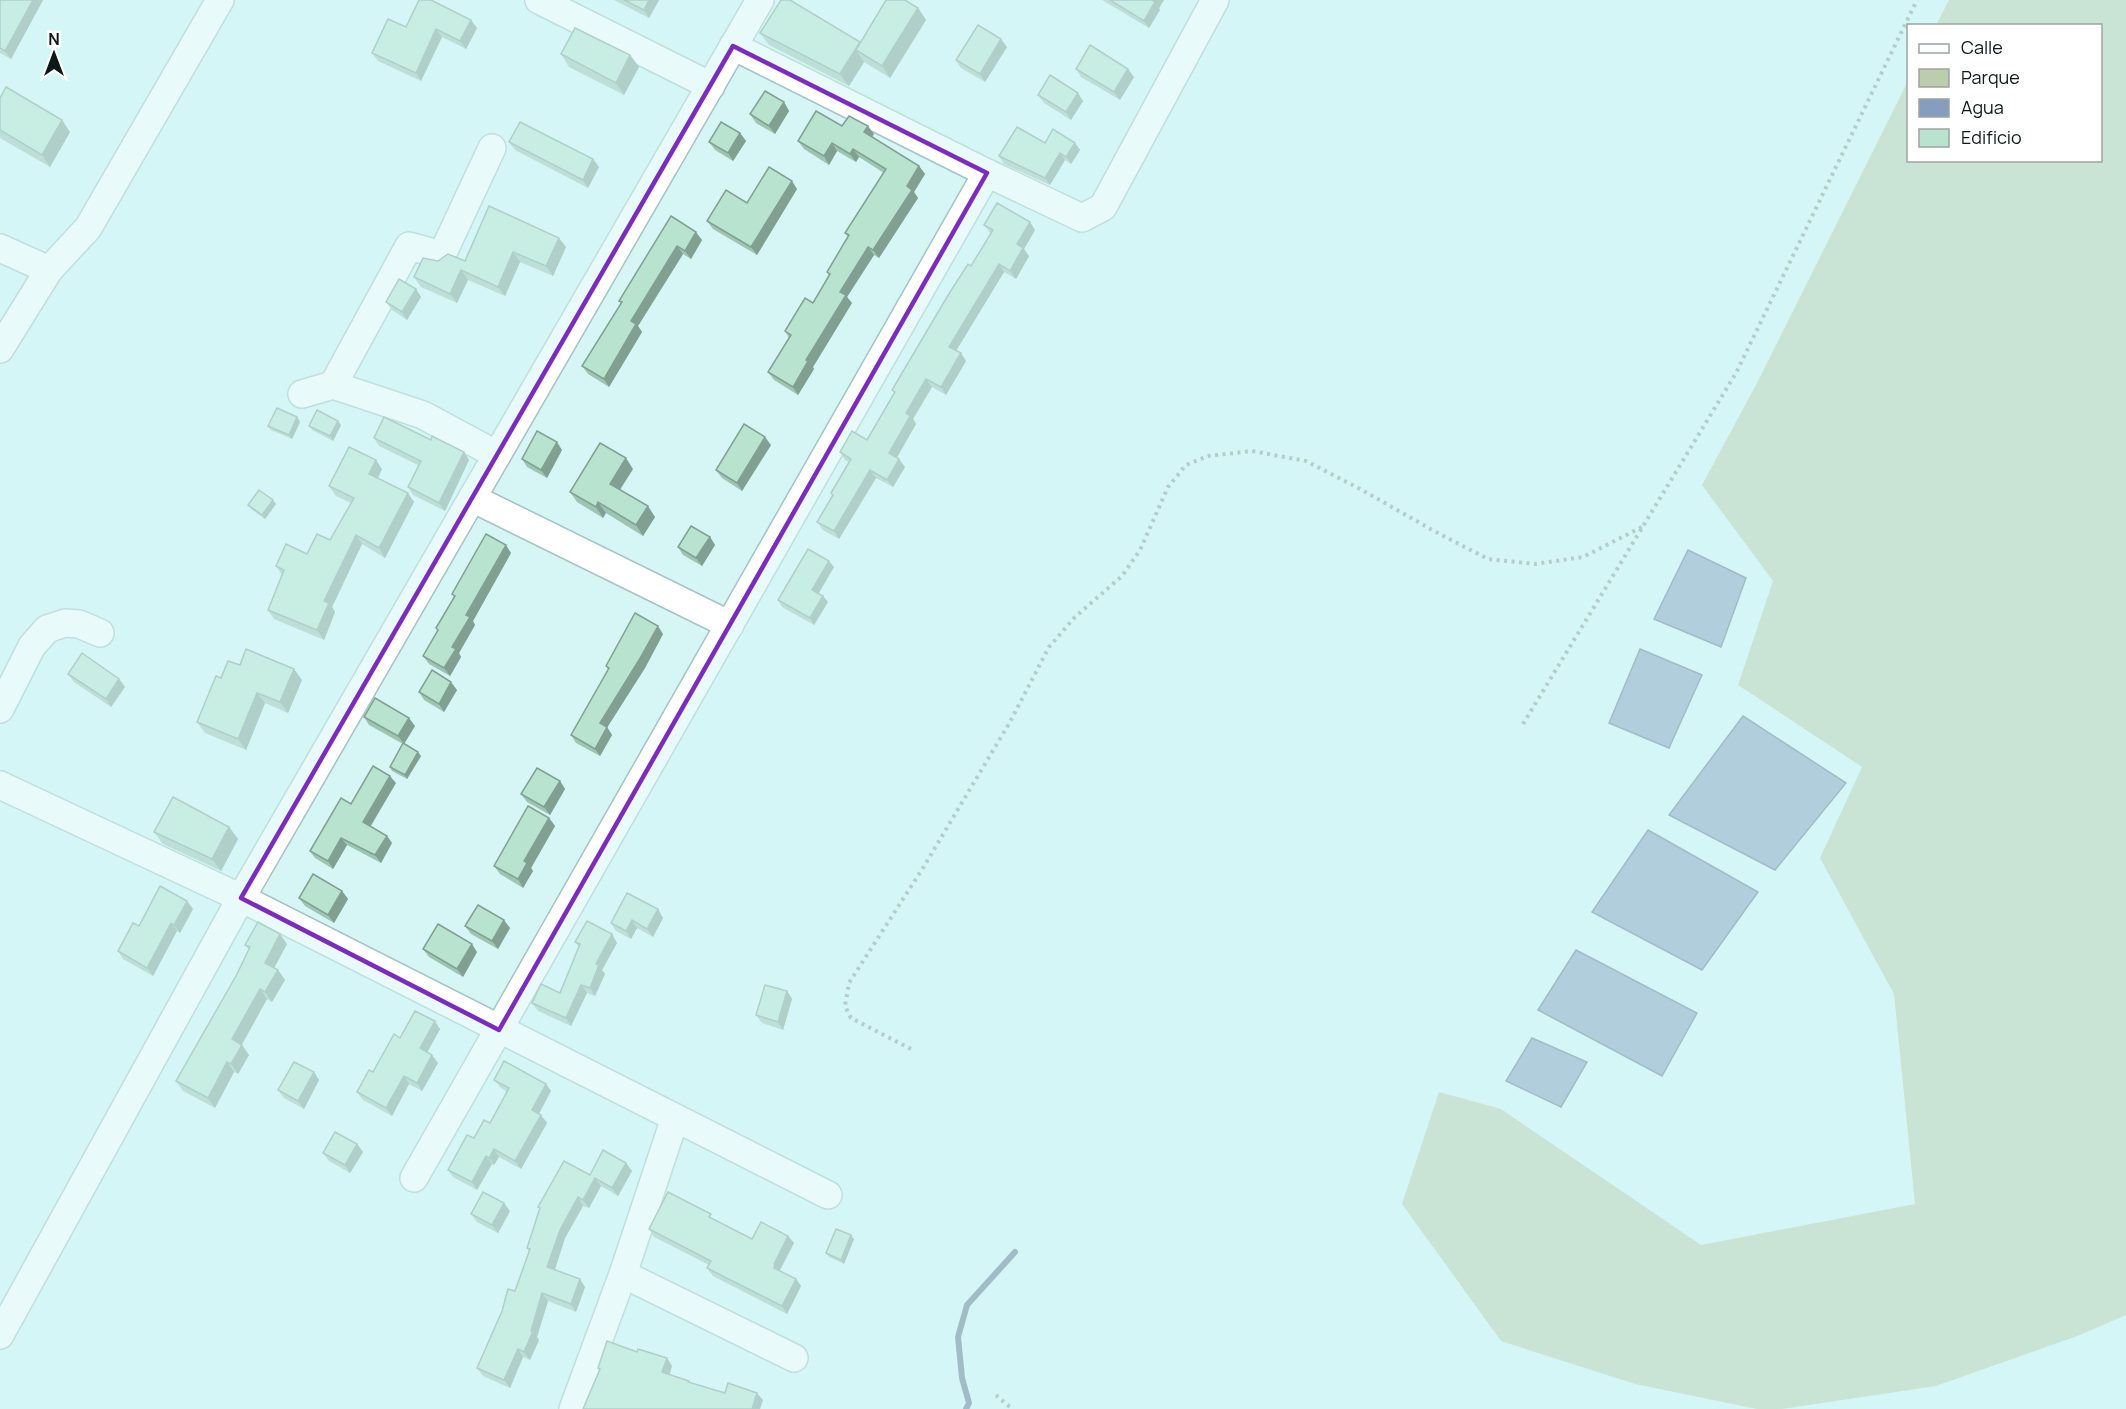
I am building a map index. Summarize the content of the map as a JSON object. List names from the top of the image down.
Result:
{
  "legend": [
    "Calle",
    "Parque",
    "Agua",
    "Edificio"
  ],
  "north": "top"
}
